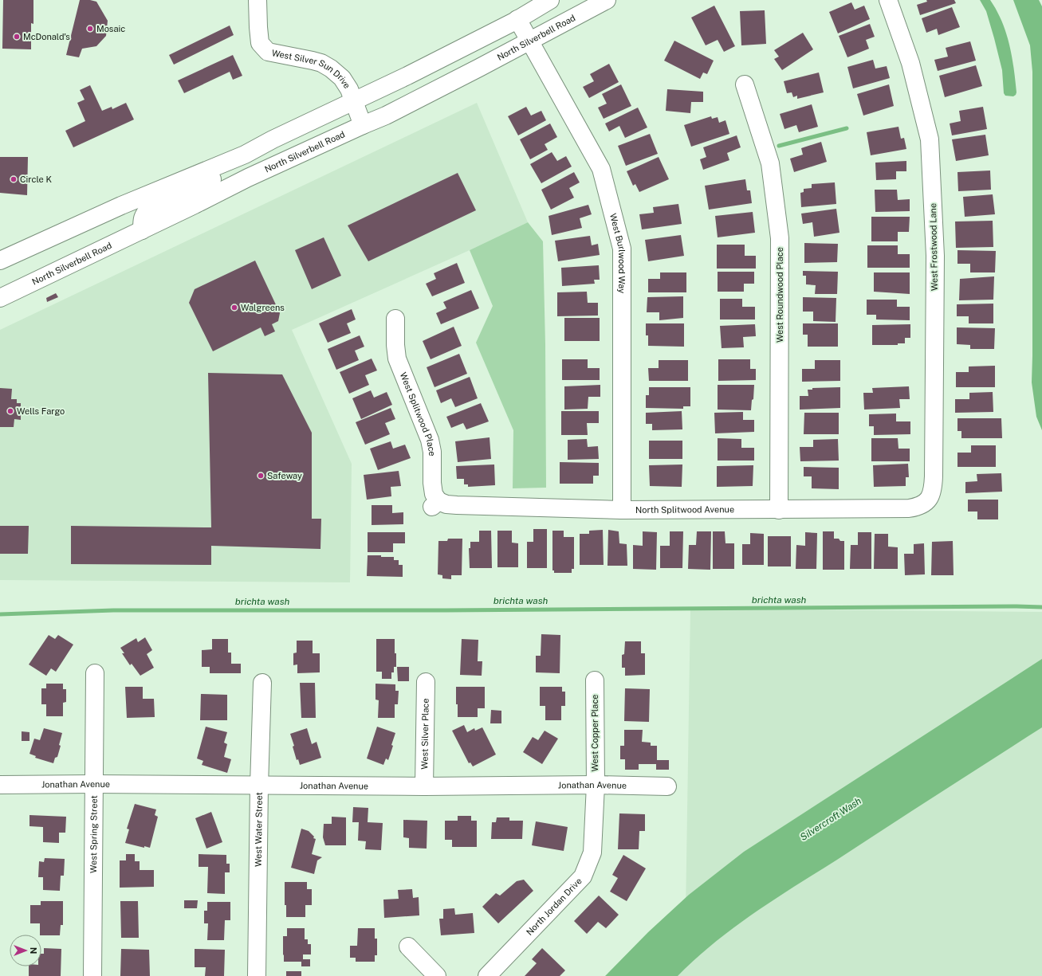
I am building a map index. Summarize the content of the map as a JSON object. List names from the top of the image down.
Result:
{
  "streets": {
    "street": [
      "North Silverbell Road",
      "West Silver Sun Drive",
      "West Frostwood Lane",
      "West Burlwood Way",
      "West Roundwood Place",
      "West Splitwood Place",
      "North Splitwood Avenue",
      "West Copper Place",
      "West Silver Place",
      "Jonathan Avenue",
      "West Water Street",
      "West Spring Street",
      "North Jordan Drive"
    ]
  },
  "crossings": [
    ["North Silverbell Road", "West Silver Sun Drive"],
    ["North Silverbell Road", "West Burlwood Way"],
    ["West Frostwood Lane", "North Splitwood Avenue"],
    ["West Burlwood Way", "North Splitwood Avenue"],
    ["West Roundwood Place", "North Splitwood Avenue"],
    ["West Splitwood Place", "North Splitwood Avenue"],
    ["West Copper Place", "Jonathan Avenue"],
    ["West Copper Place", "North Jordan Drive"],
    ["West Silver Place", "Jonathan Avenue"],
    ["Jonathan Avenue", "West Water Street"],
    ["Jonathan Avenue", "West Spring Street"],
    ["Jonathan Avenue", "North Jordan Drive"]
  ],
  "water": ["brichta wash", "Silvercroft Wash"],
  "places": [
    "Mosaic",
    "McDonald's",
    "Circle K",
    "Walgreens",
    "Wells Fargo",
    "Safeway"
  ],
  "north": "right"
}
